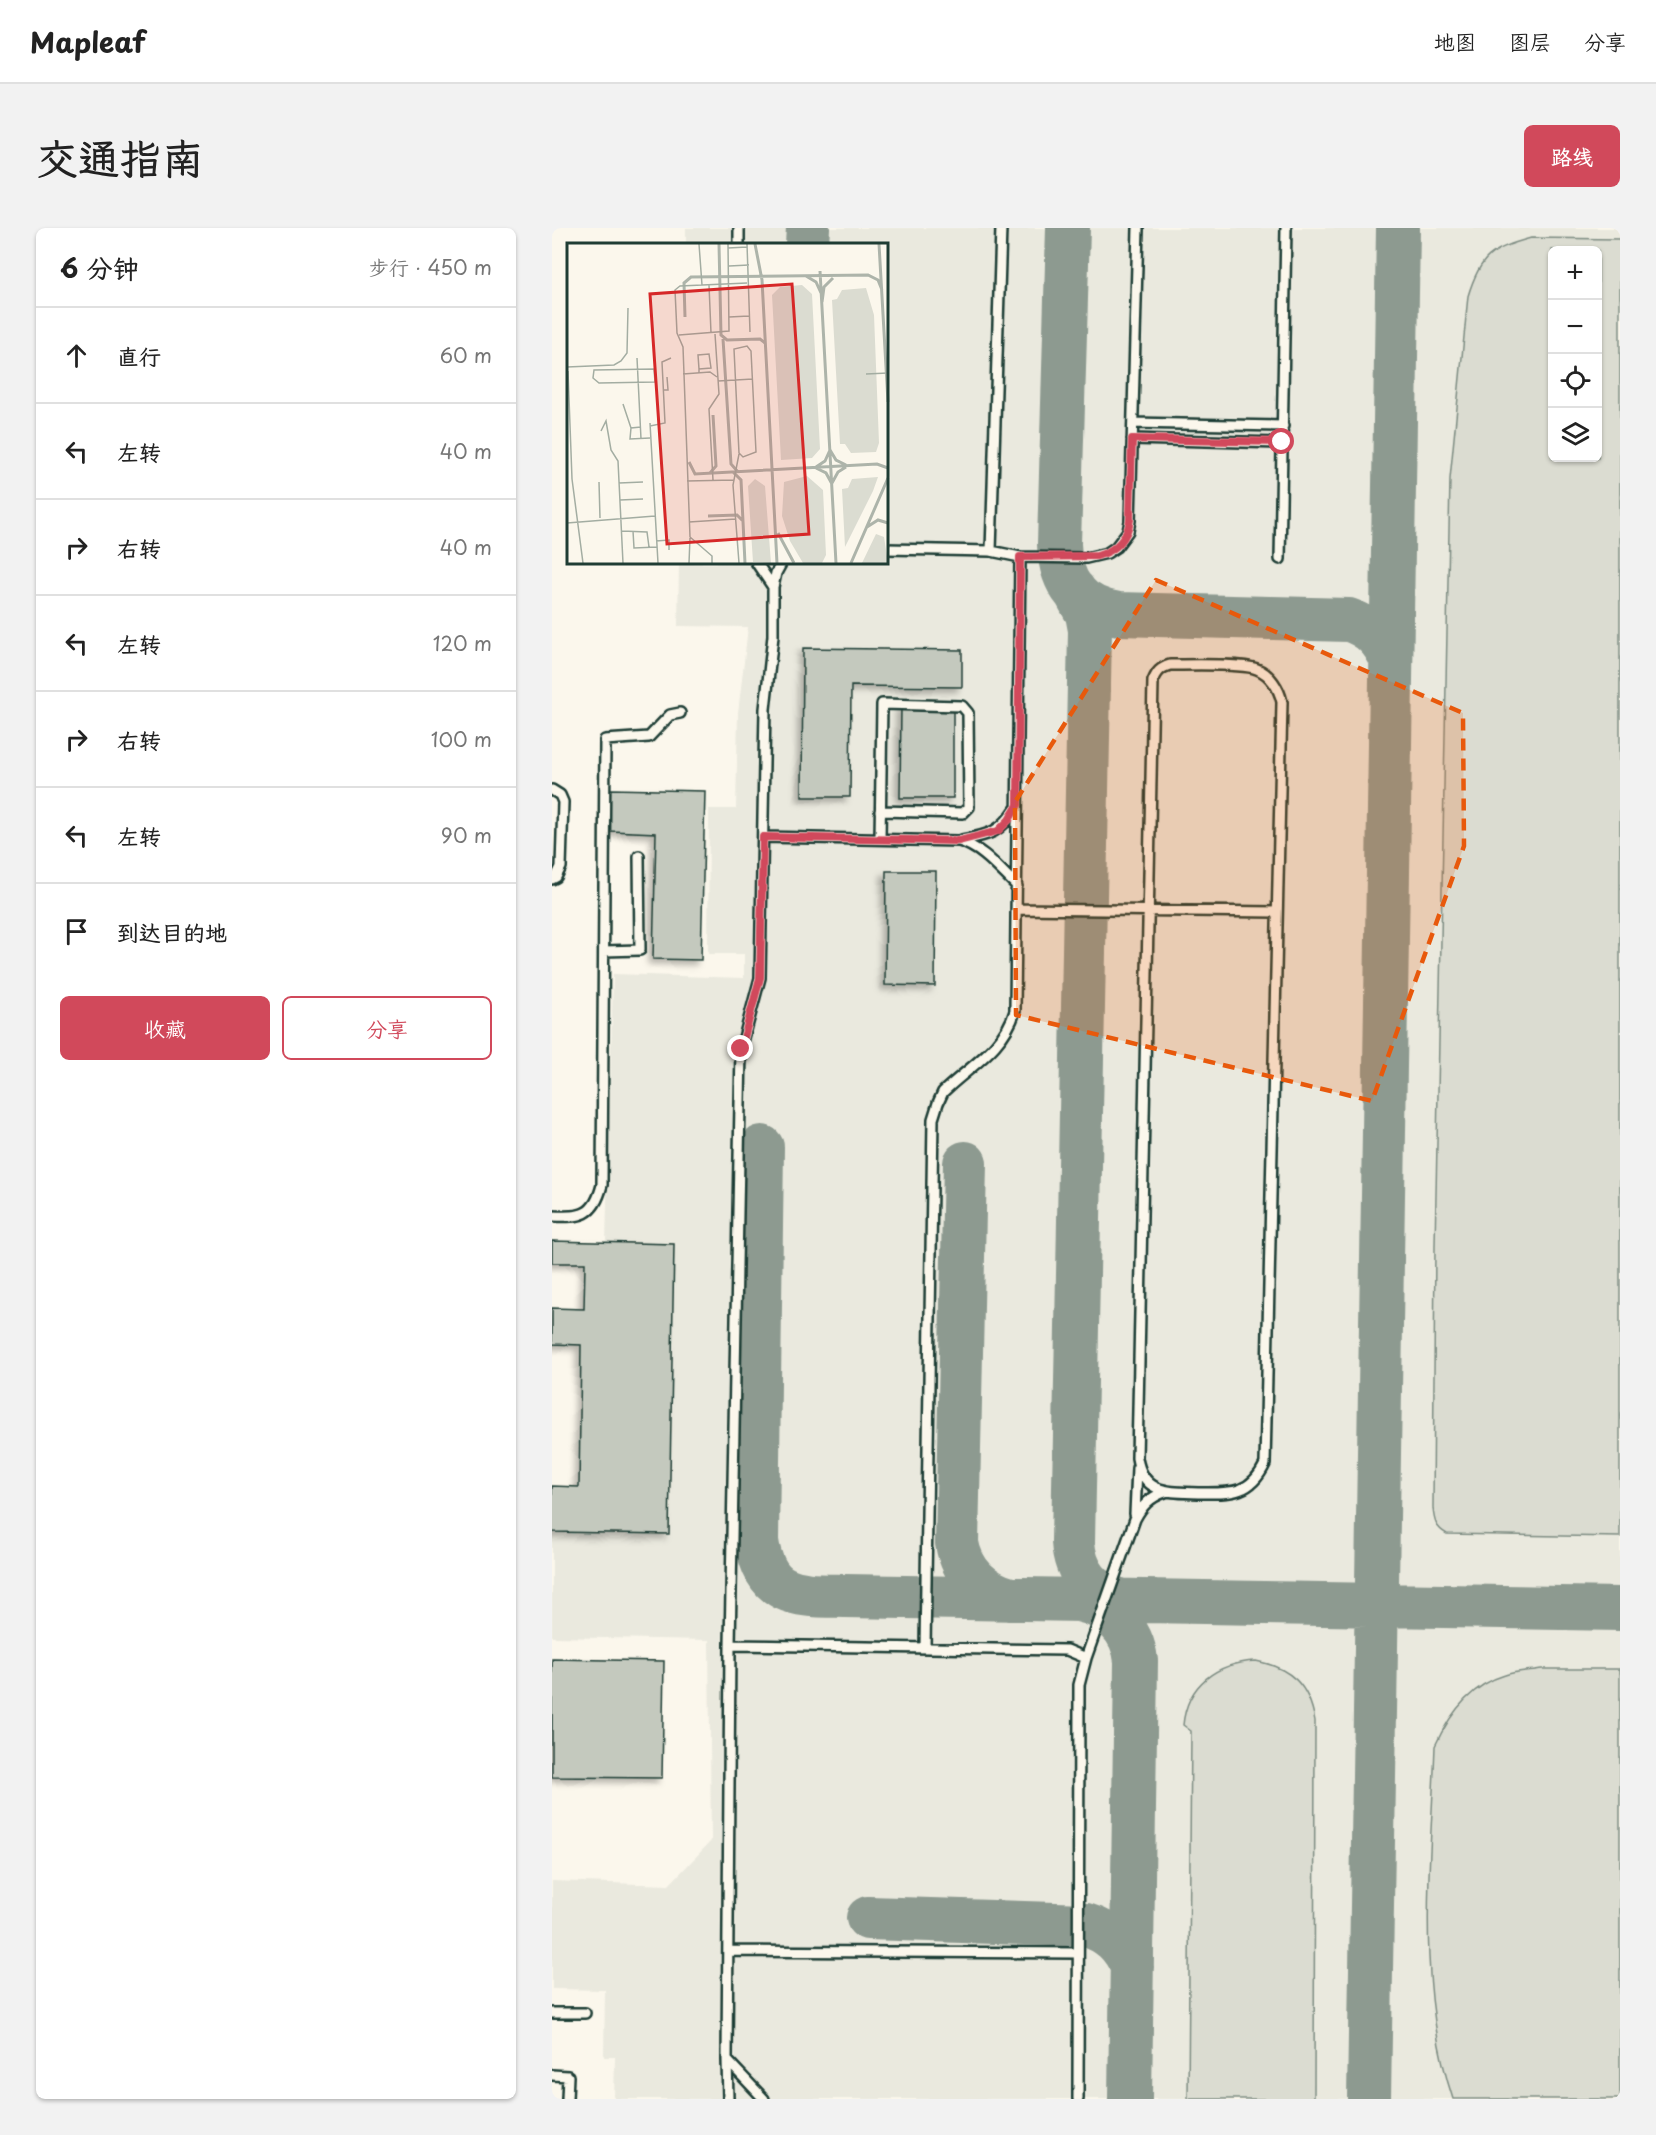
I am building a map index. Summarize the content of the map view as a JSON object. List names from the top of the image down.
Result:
{
  "page": {
    "header": "Mapleaf",
    "nav": ["地图", "图层", "分享"],
    "title": "交通指南",
    "buttons": [
      "路线",
      ["收藏", "分享"]
    ],
    "heading": ["6 分钟", "步行 · 450 m"],
    "map_buttons": ["+", "−"],
    "list": [
      ["直行", "60 m"],
      ["左转", "40 m"],
      ["右转", "40 m"],
      ["左转", "120 m"],
      ["右转", "100 m"],
      ["左转", "90 m"],
      "到达目的地"
    ]
  }
}
